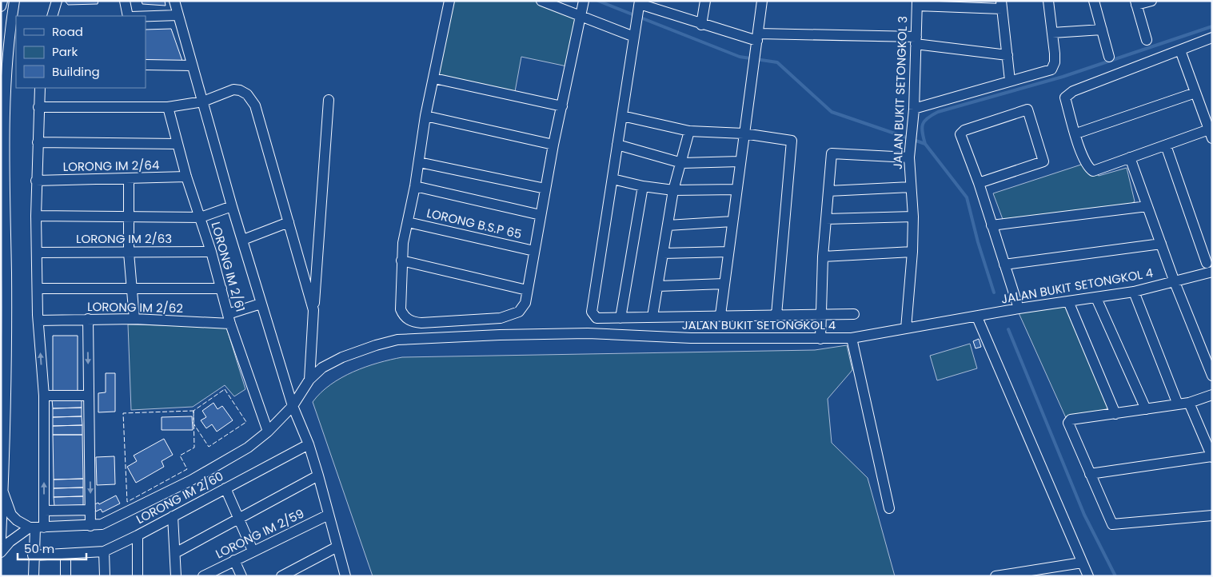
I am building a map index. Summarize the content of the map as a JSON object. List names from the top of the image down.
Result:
{
  "streets": {
    "street": [
      "JALAN BUKIT SETONGKOL 3",
      "LORONG IM 2/64",
      "LORONG B.S.P 65",
      "LORONG IM 2/63",
      "LORONG IM 2/61",
      "JALAN BUKIT SETONGKOL 4",
      "LORONG IM 2/62",
      "LORONG IM 2/60",
      "LORONG IM 2/59"
    ]
  },
  "crossings": [
    ["JALAN BUKIT SETONGKOL 3", "JALAN BUKIT SETONGKOL 4"],
    ["LORONG IM 2/64", "LORONG IM 2/61"],
    ["LORONG IM 2/63", "LORONG IM 2/61"],
    ["LORONG IM 2/61", "LORONG IM 2/62"]
  ],
  "legend": ["Road", "Park", "Building"],
  "scale_bar": "50 m"
}
